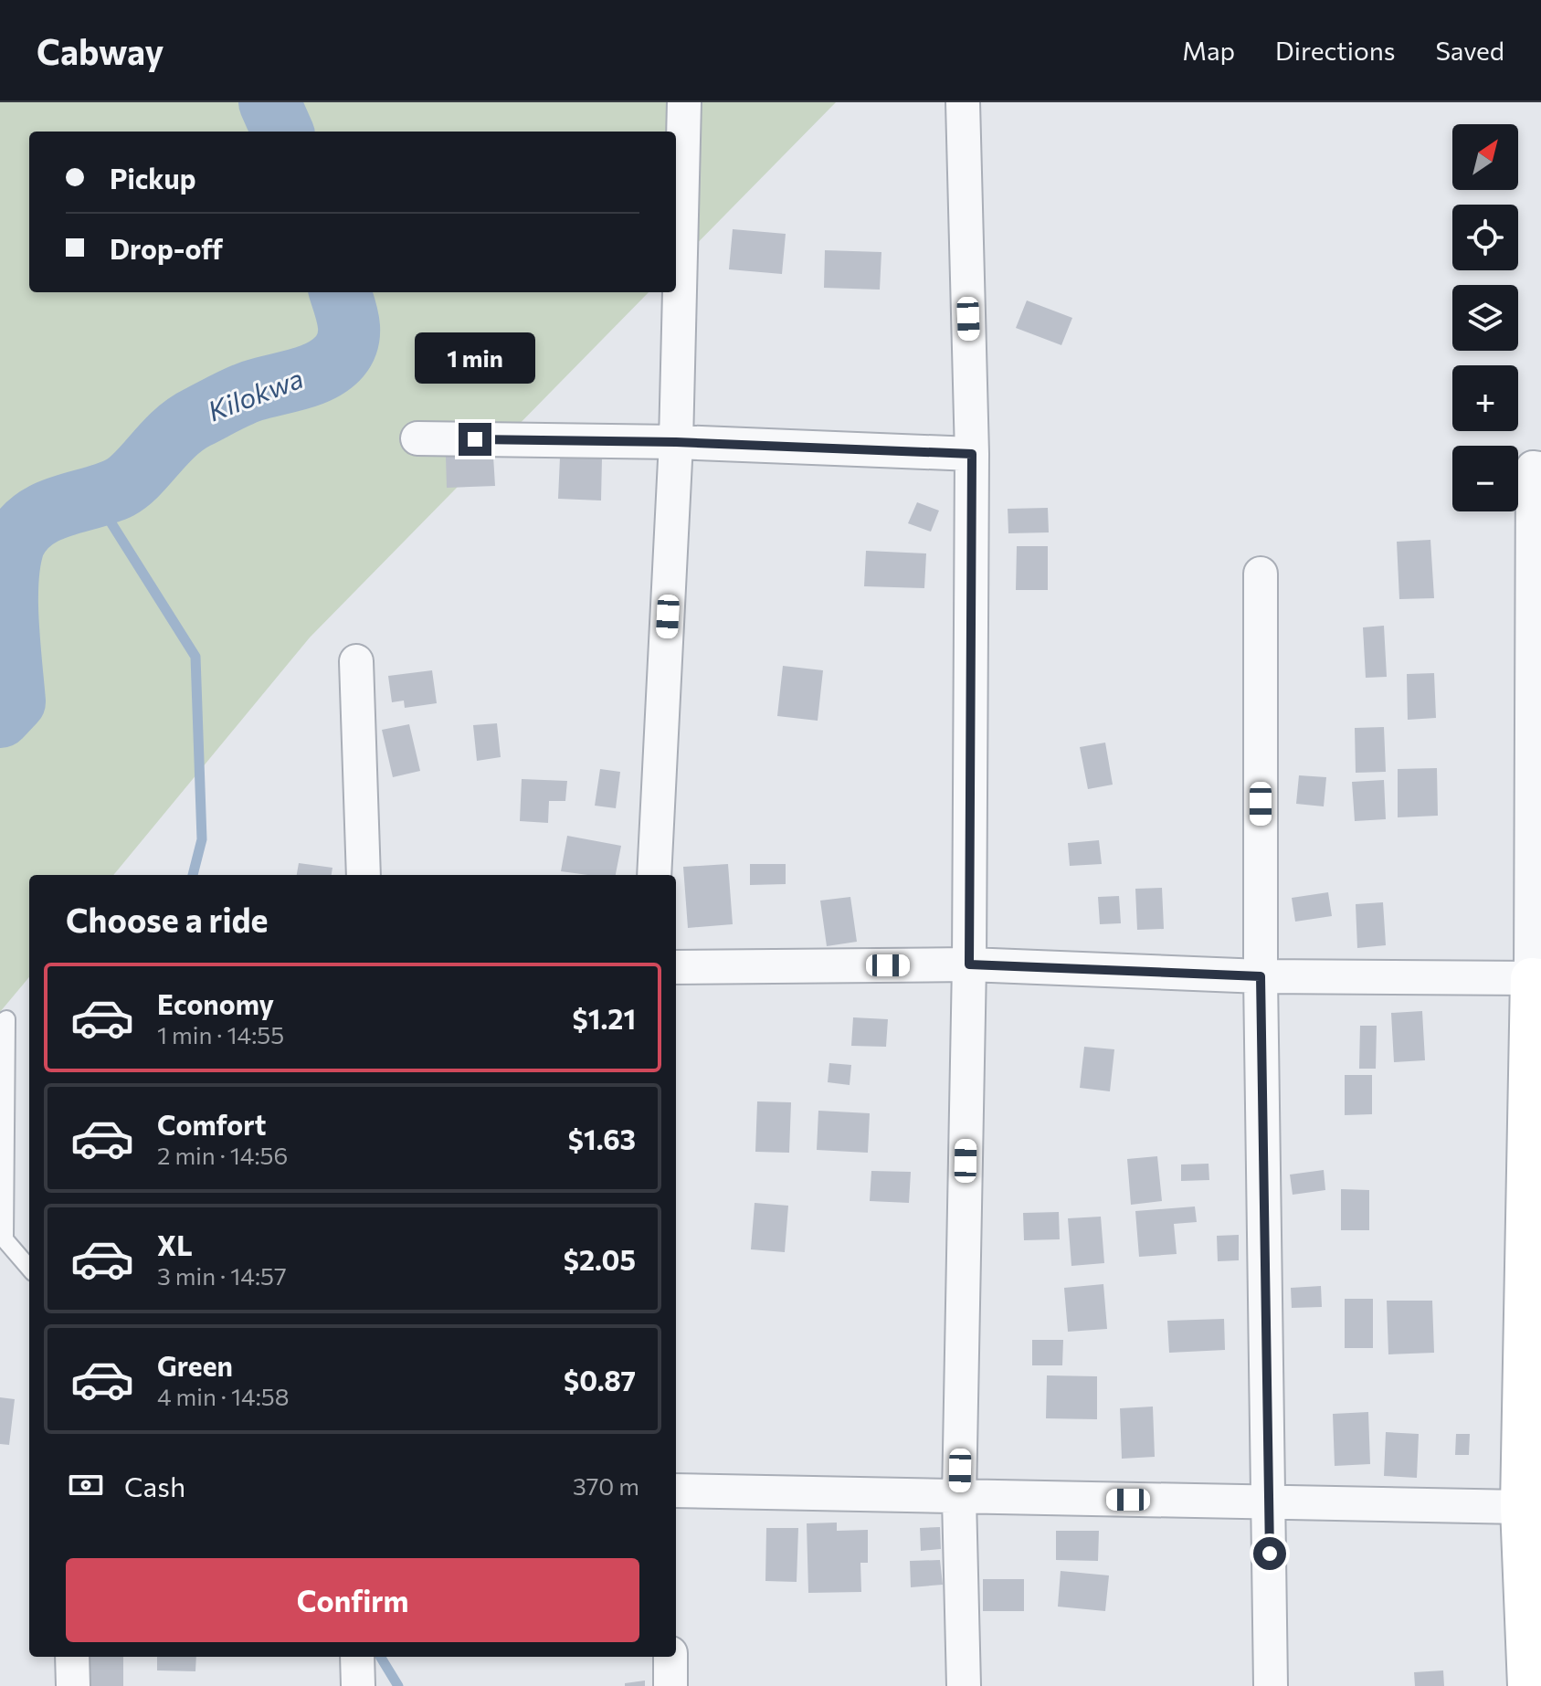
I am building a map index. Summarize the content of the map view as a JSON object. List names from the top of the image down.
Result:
{
  "water": ["Kilokwa"],
  "north": "top right",
  "page": {
    "header": "Cabway",
    "nav": ["Map", "Directions", "Saved"],
    "map_buttons": ["+", "−"],
    "banner": ["Pickup", "Drop-off"],
    "bubble": "1 min",
    "heading": "Choose a ride",
    "list": [
      {
        "name": "Economy",
        "note": "1 min · 14:55",
        "value": "$1.21"
      },
      {
        "name": "Comfort",
        "note": "2 min · 14:56",
        "value": "$1.63"
      },
      {
        "name": "XL",
        "note": "3 min · 14:57",
        "value": "$2.05"
      },
      {
        "name": "Green",
        "note": "4 min · 14:58",
        "value": "$0.87"
      }
    ],
    "pay": ["Cash", "370 m"],
    "buttons": "Confirm"
  }
}
